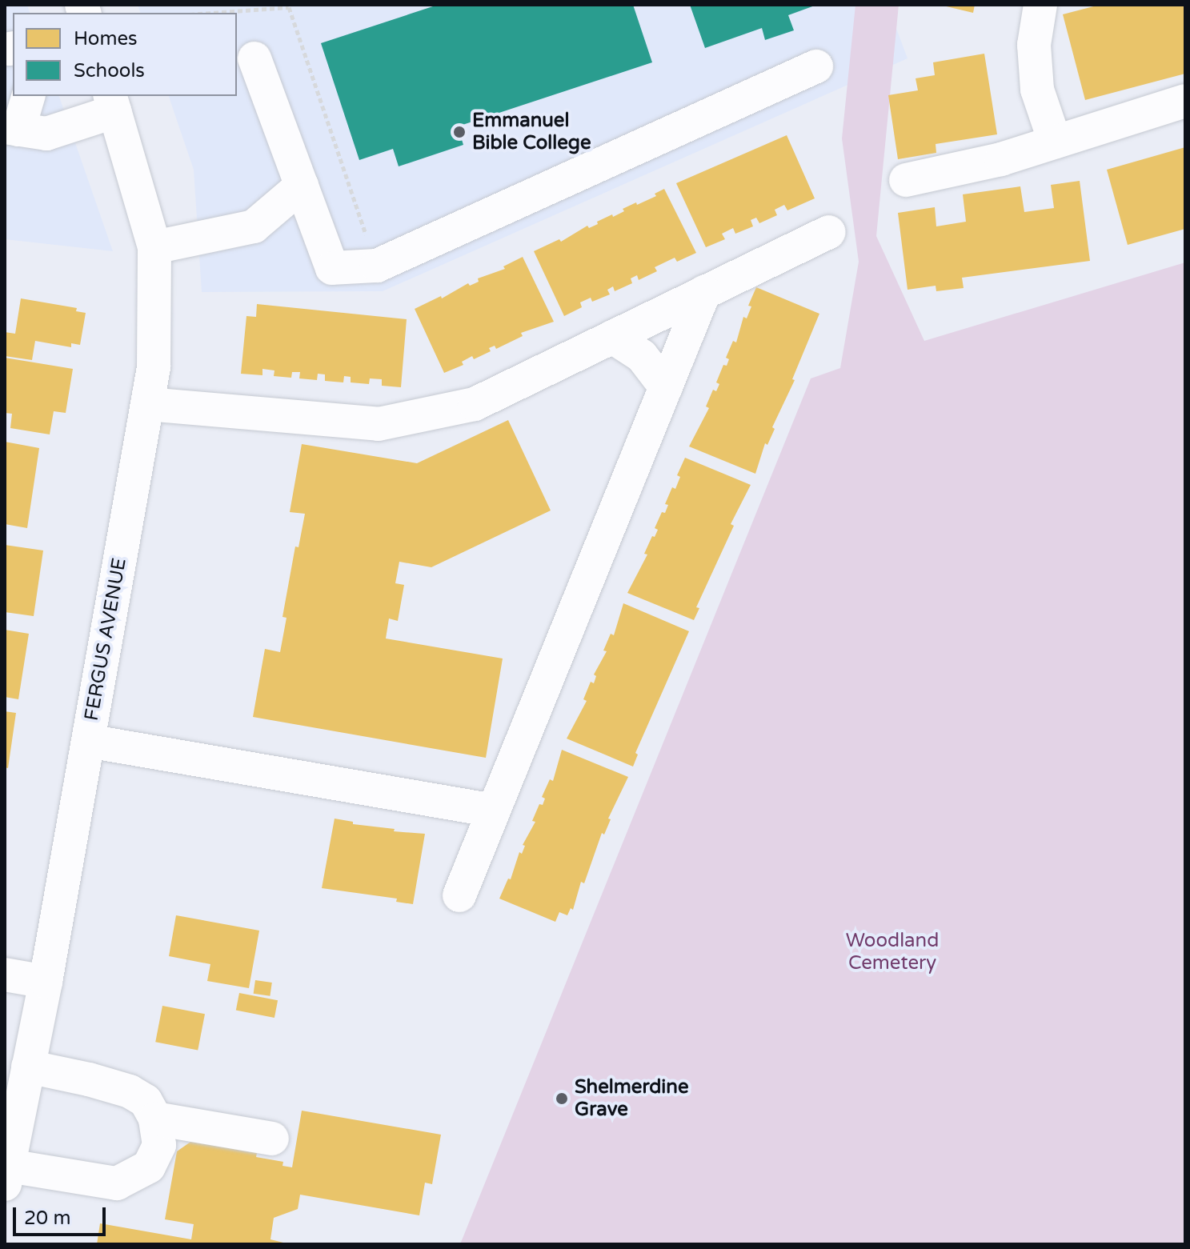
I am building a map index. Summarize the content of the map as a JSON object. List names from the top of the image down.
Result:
{
  "streets": {
    "street": ["FERGUS AVENUE"]
  },
  "parks": ["Woodland Cemetery"],
  "places": ["Emmanuel Bible College", "Shelmerdine Grave"],
  "legend": ["Homes", "Schools"],
  "scale_bar": "20 m"
}
